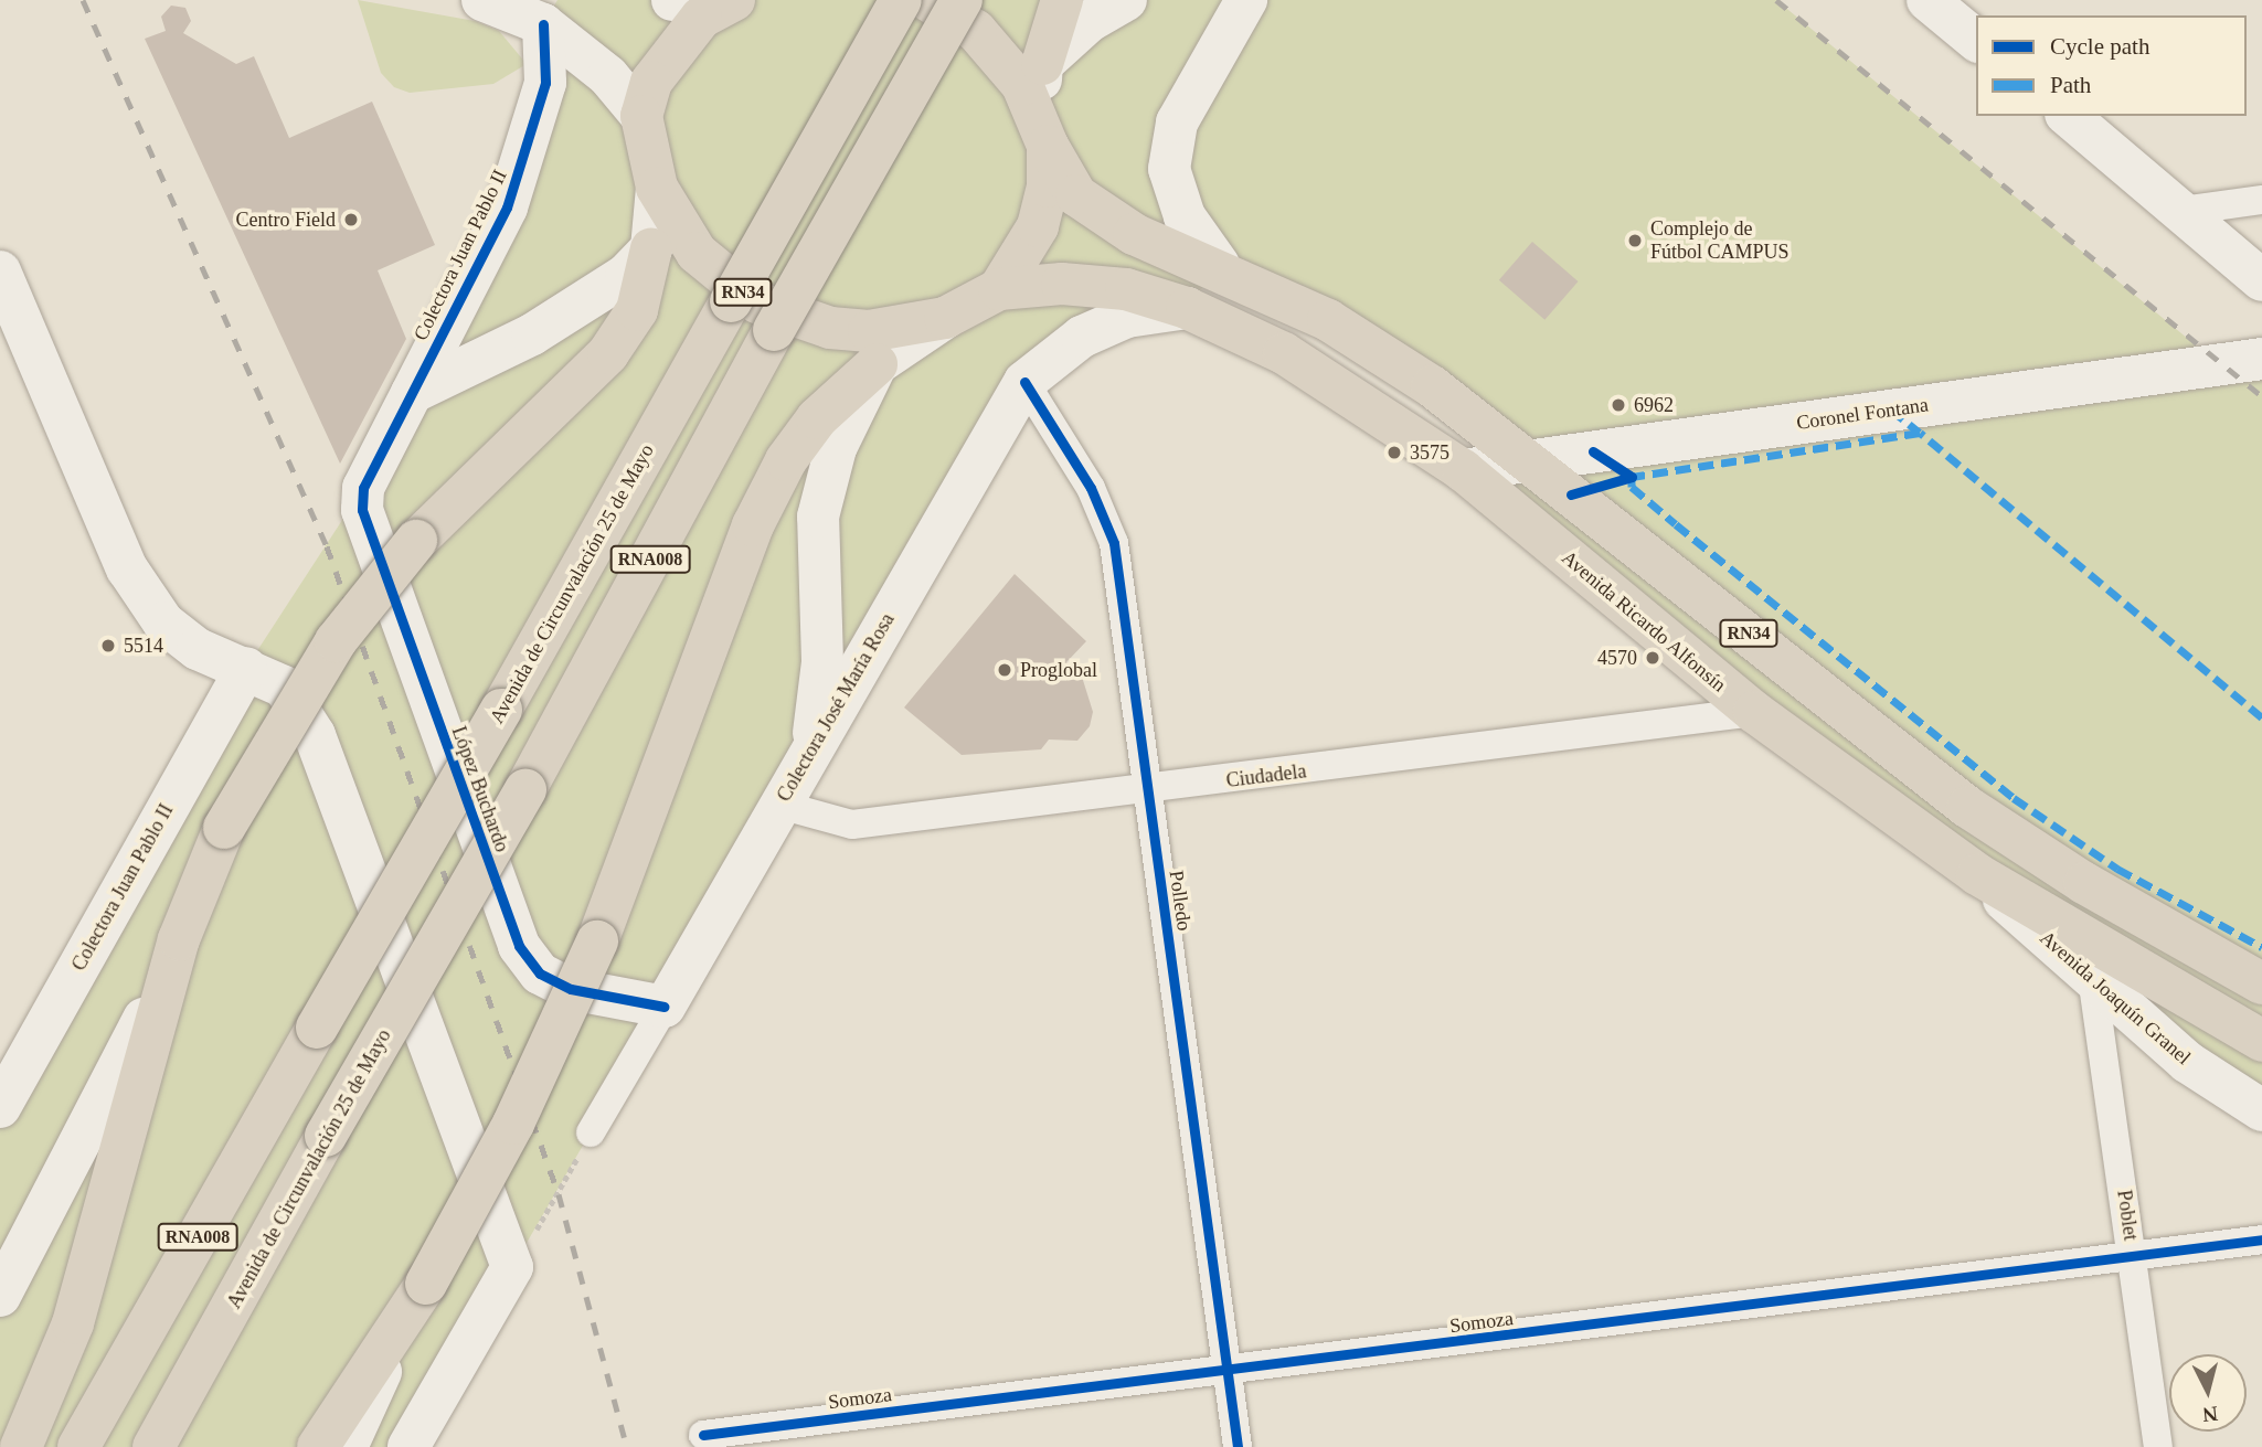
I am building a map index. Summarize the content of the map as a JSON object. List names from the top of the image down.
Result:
{
  "streets": {
    "highway": [
      "RN34",
      "RNA008",
      "Avenida de Circunvalación 25 de Mayo",
      "Avenida Ricardo Alfonsín"
    ],
    "street": [
      "Colectora Juan Pablo II",
      "Coronel Fontana",
      "Colectora José María Rosa",
      "Ciudadela",
      "López Buchardo",
      "Polledo",
      "Avenida Joaquín Granel",
      "Poblet",
      "Somoza"
    ]
  },
  "crossings": [
    ["Colectora Juan Pablo II", "López Buchardo"],
    ["RN34", "Coronel Fontana"],
    ["RN34", "Avenida Ricardo Alfonsín"],
    ["Coronel Fontana", "Avenida Ricardo Alfonsín"],
    ["Avenida Ricardo Alfonsín", "Colectora José María Rosa"],
    ["Avenida Ricardo Alfonsín", "Ciudadela"],
    ["Avenida Ricardo Alfonsín", "Avenida Joaquín Granel"],
    ["Colectora José María Rosa", "Ciudadela"],
    ["Colectora José María Rosa", "López Buchardo"],
    ["Colectora José María Rosa", "Polledo"],
    ["Ciudadela", "Polledo"],
    ["Polledo", "Somoza"],
    ["Avenida Joaquín Granel", "Poblet"],
    ["Poblet", "Somoza"]
  ],
  "places": [
    "Centro Field",
    "Complejo de Fútbol CAMPUS",
    "6962",
    "3575",
    "5514",
    "4570",
    "Proglobal"
  ],
  "legend": ["Cycle path", "Path"],
  "north": "bottom"
}
